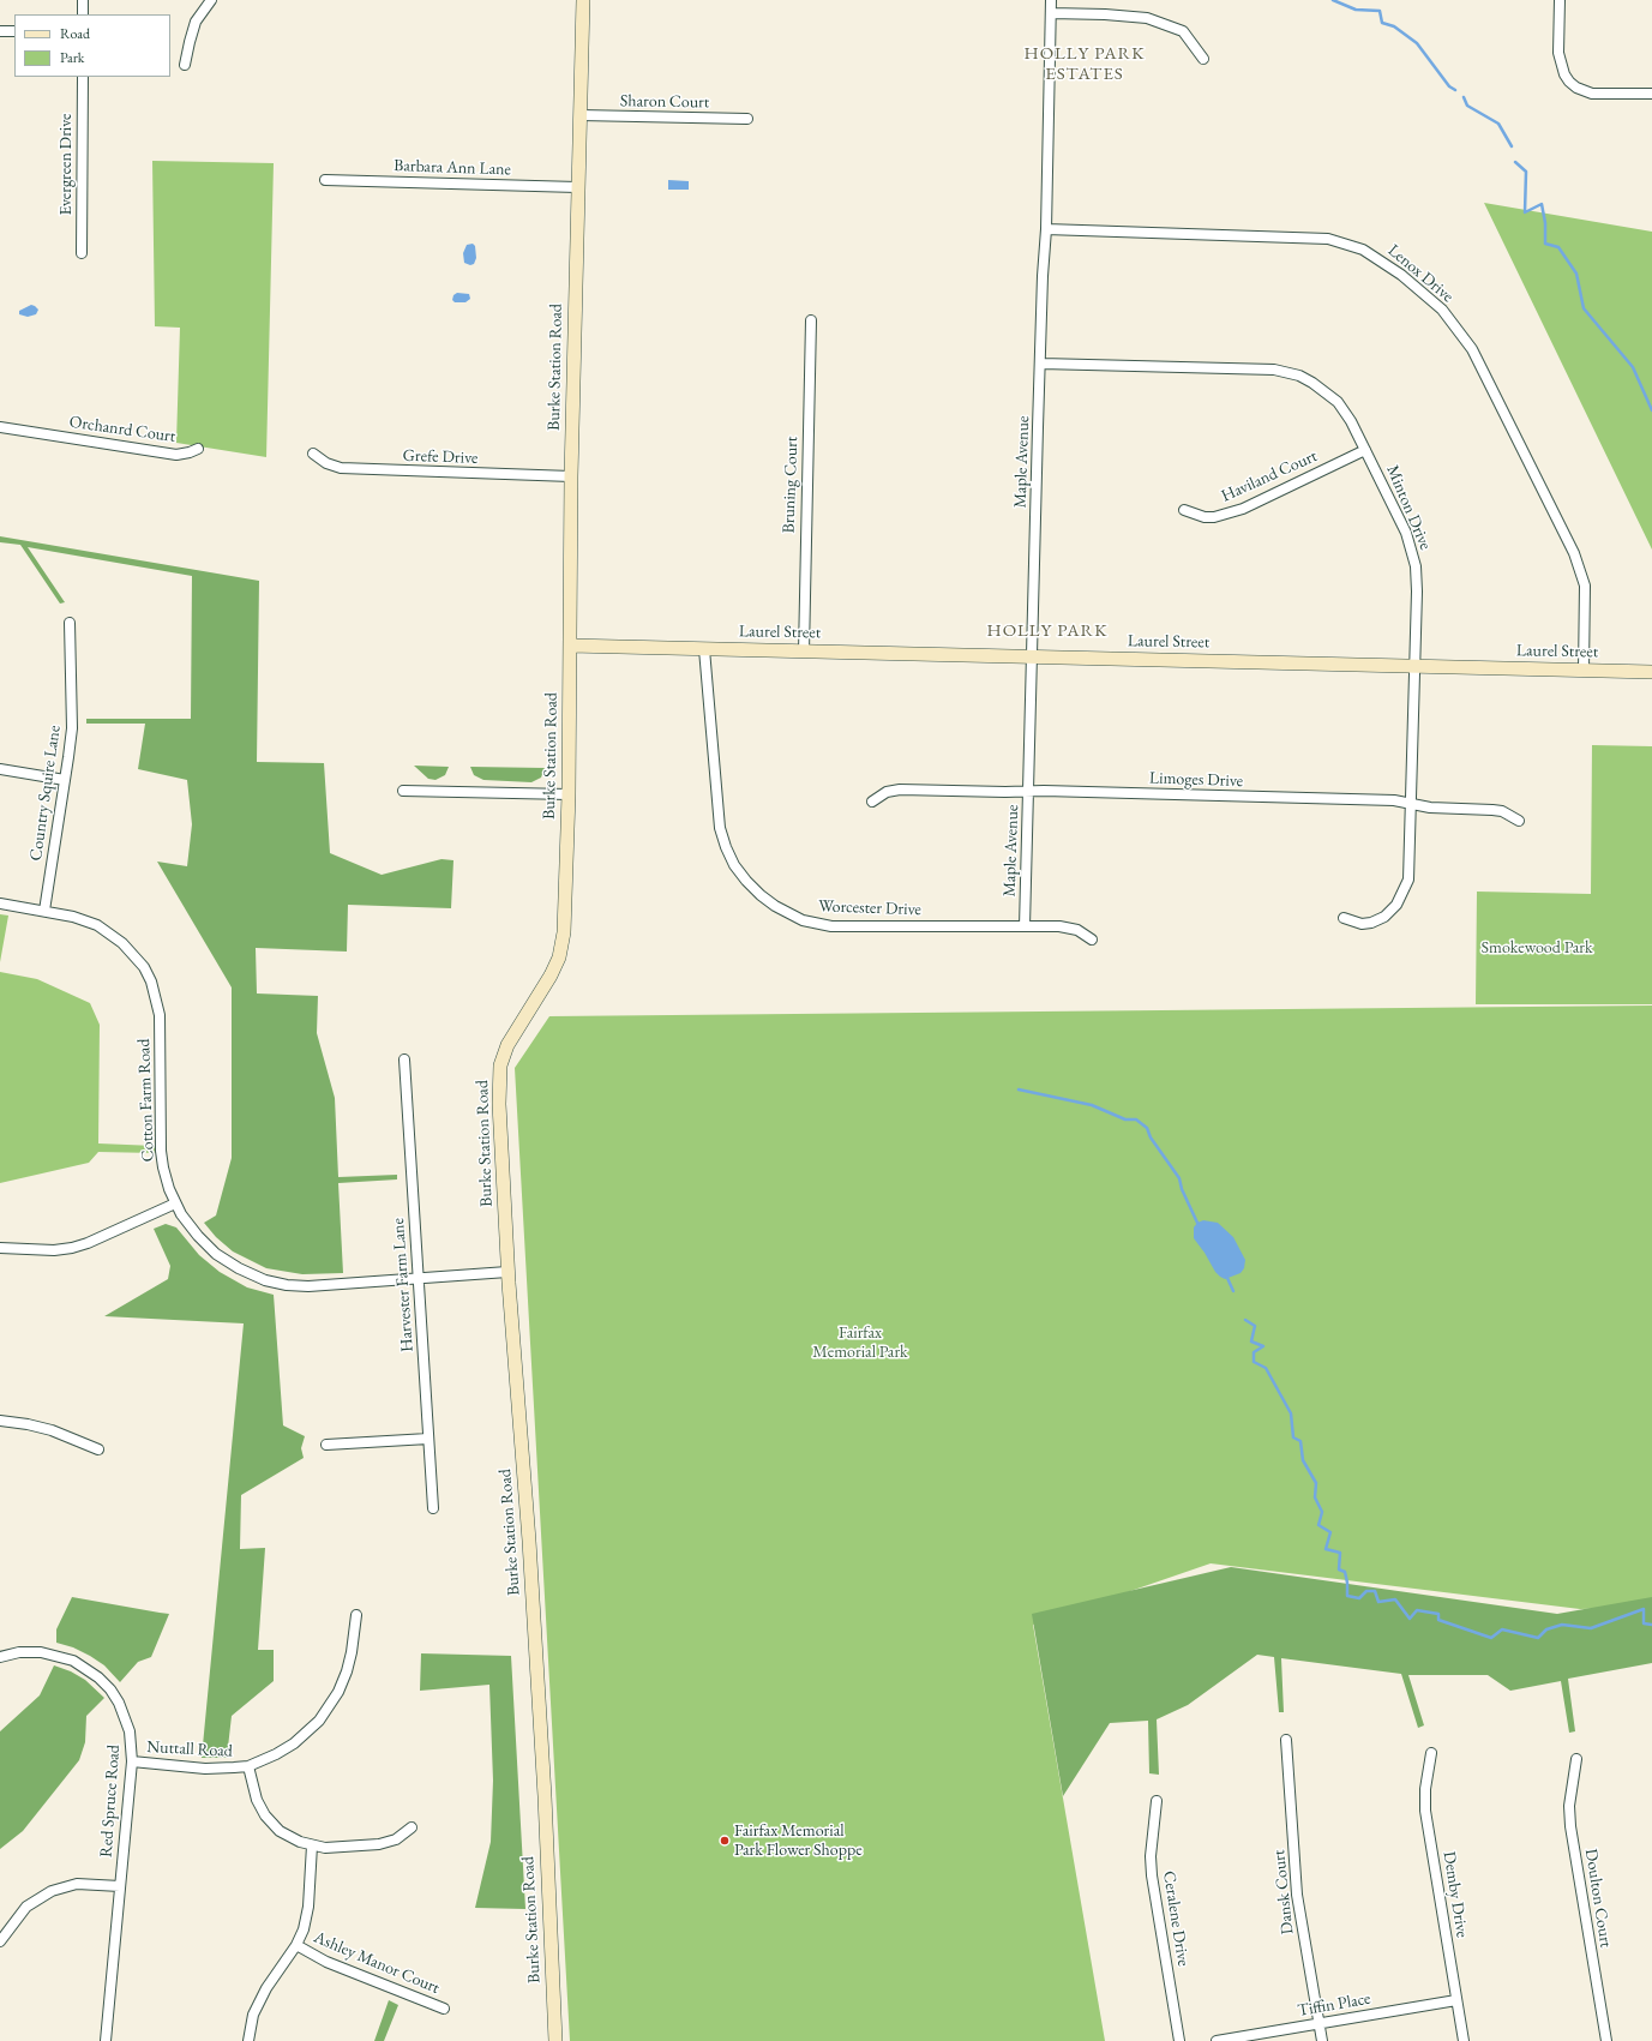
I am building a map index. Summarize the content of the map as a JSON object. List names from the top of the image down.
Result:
{
  "streets": {
    "street": [
      "Sharon Court",
      "Evergreen Drive",
      "Barbara Ann Lane",
      "Lenox Drive",
      "Burke Station Road",
      "Orchanrd Court",
      "Grefe Drive",
      "Maple Avenue",
      "Haviland Court",
      "Bruning Court",
      "Minton Drive",
      "Laurel Street",
      "Limoges Drive",
      "Country Squire Lane",
      "Worcester Drive",
      "Cotton Farm Road",
      "Harvester Farm Lane",
      "Nuttall Road",
      "Red Spruce Road",
      "Dansk Court",
      "Demby Drive",
      "Doulton Court",
      "Ceralene Drive",
      "Ashley Manor Court",
      "Tiffin Place"
    ]
  },
  "crossings": [
    ["Sharon Court", "Burke Station Road"],
    ["Barbara Ann Lane", "Burke Station Road"],
    ["Lenox Drive", "Maple Avenue"],
    ["Lenox Drive", "Laurel Street"],
    ["Burke Station Road", "Grefe Drive"],
    ["Burke Station Road", "Laurel Street"],
    ["Burke Station Road", "Cotton Farm Road"],
    ["Maple Avenue", "Minton Drive"],
    ["Maple Avenue", "Laurel Street"],
    ["Maple Avenue", "Limoges Drive"],
    ["Maple Avenue", "Worcester Drive"],
    ["Haviland Court", "Minton Drive"],
    ["Bruning Court", "Laurel Street"],
    ["Minton Drive", "Laurel Street"],
    ["Minton Drive", "Limoges Drive"],
    ["Laurel Street", "Worcester Drive"],
    ["Country Squire Lane", "Cotton Farm Road"],
    ["Cotton Farm Road", "Harvester Farm Lane"],
    ["Nuttall Road", "Red Spruce Road"],
    ["Dansk Court", "Tiffin Place"],
    ["Demby Drive", "Tiffin Place"]
  ],
  "districts": ["HOLLY PARK ESTATES", "HOLLY PARK"],
  "parks": ["Smokewood Park", "Fairfax Memorial Park"],
  "places": ["Fairfax Memorial Park Flower Shoppe"],
  "legend": ["Road", "Park"]
}
